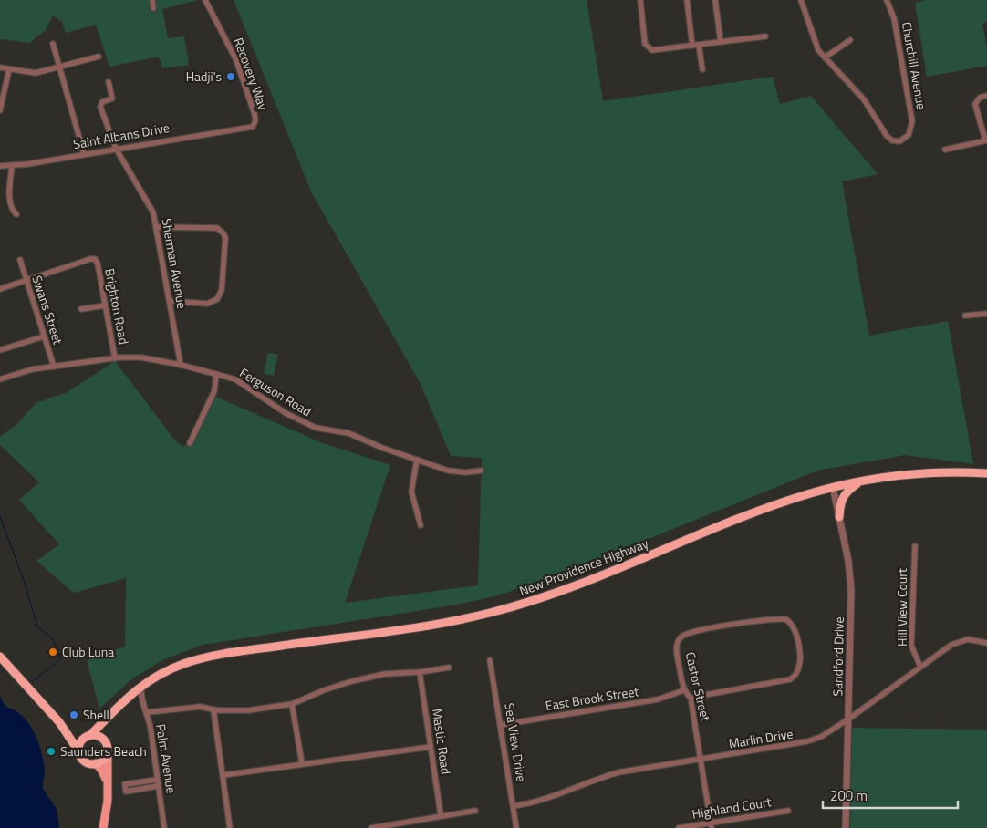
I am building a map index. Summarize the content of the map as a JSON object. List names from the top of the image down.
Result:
{
  "streets": {
    "highway": ["New Providence Highway"],
    "street": [
      "Churchill Avenue",
      "Recovery Way",
      "Saint Albans Drive",
      "Sherman Avenue",
      "Brighton Road",
      "Swans Street",
      "Ferguson Road",
      "Hill View Court",
      "Sandford Drive",
      "Castor Street",
      "East Brook Street",
      "Marlin Drive",
      "Mastic Road",
      "Sea View Drive",
      "Palm Avenue",
      "Highland Court"
    ]
  },
  "crossings": [
    ["Recovery Way", "Saint Albans Drive"],
    ["Saint Albans Drive", "Sherman Avenue"],
    ["Sherman Avenue", "Ferguson Road"],
    ["Brighton Road", "Swans Street"],
    ["Brighton Road", "Ferguson Road"],
    ["Swans Street", "Ferguson Road"],
    ["New Providence Highway", "Sandford Drive"],
    ["New Providence Highway", "Palm Avenue"],
    ["Hill View Court", "Marlin Drive"],
    ["Sandford Drive", "Marlin Drive"],
    ["Castor Street", "East Brook Street"],
    ["Castor Street", "Marlin Drive"],
    ["Castor Street", "Highland Court"],
    ["East Brook Street", "Sea View Drive"],
    ["Marlin Drive", "Sea View Drive"]
  ],
  "places": [
    "Hadji's",
    "Club Luna",
    "Shell",
    "Saunders Beach"
  ],
  "scale_bar": "200 m"
}
